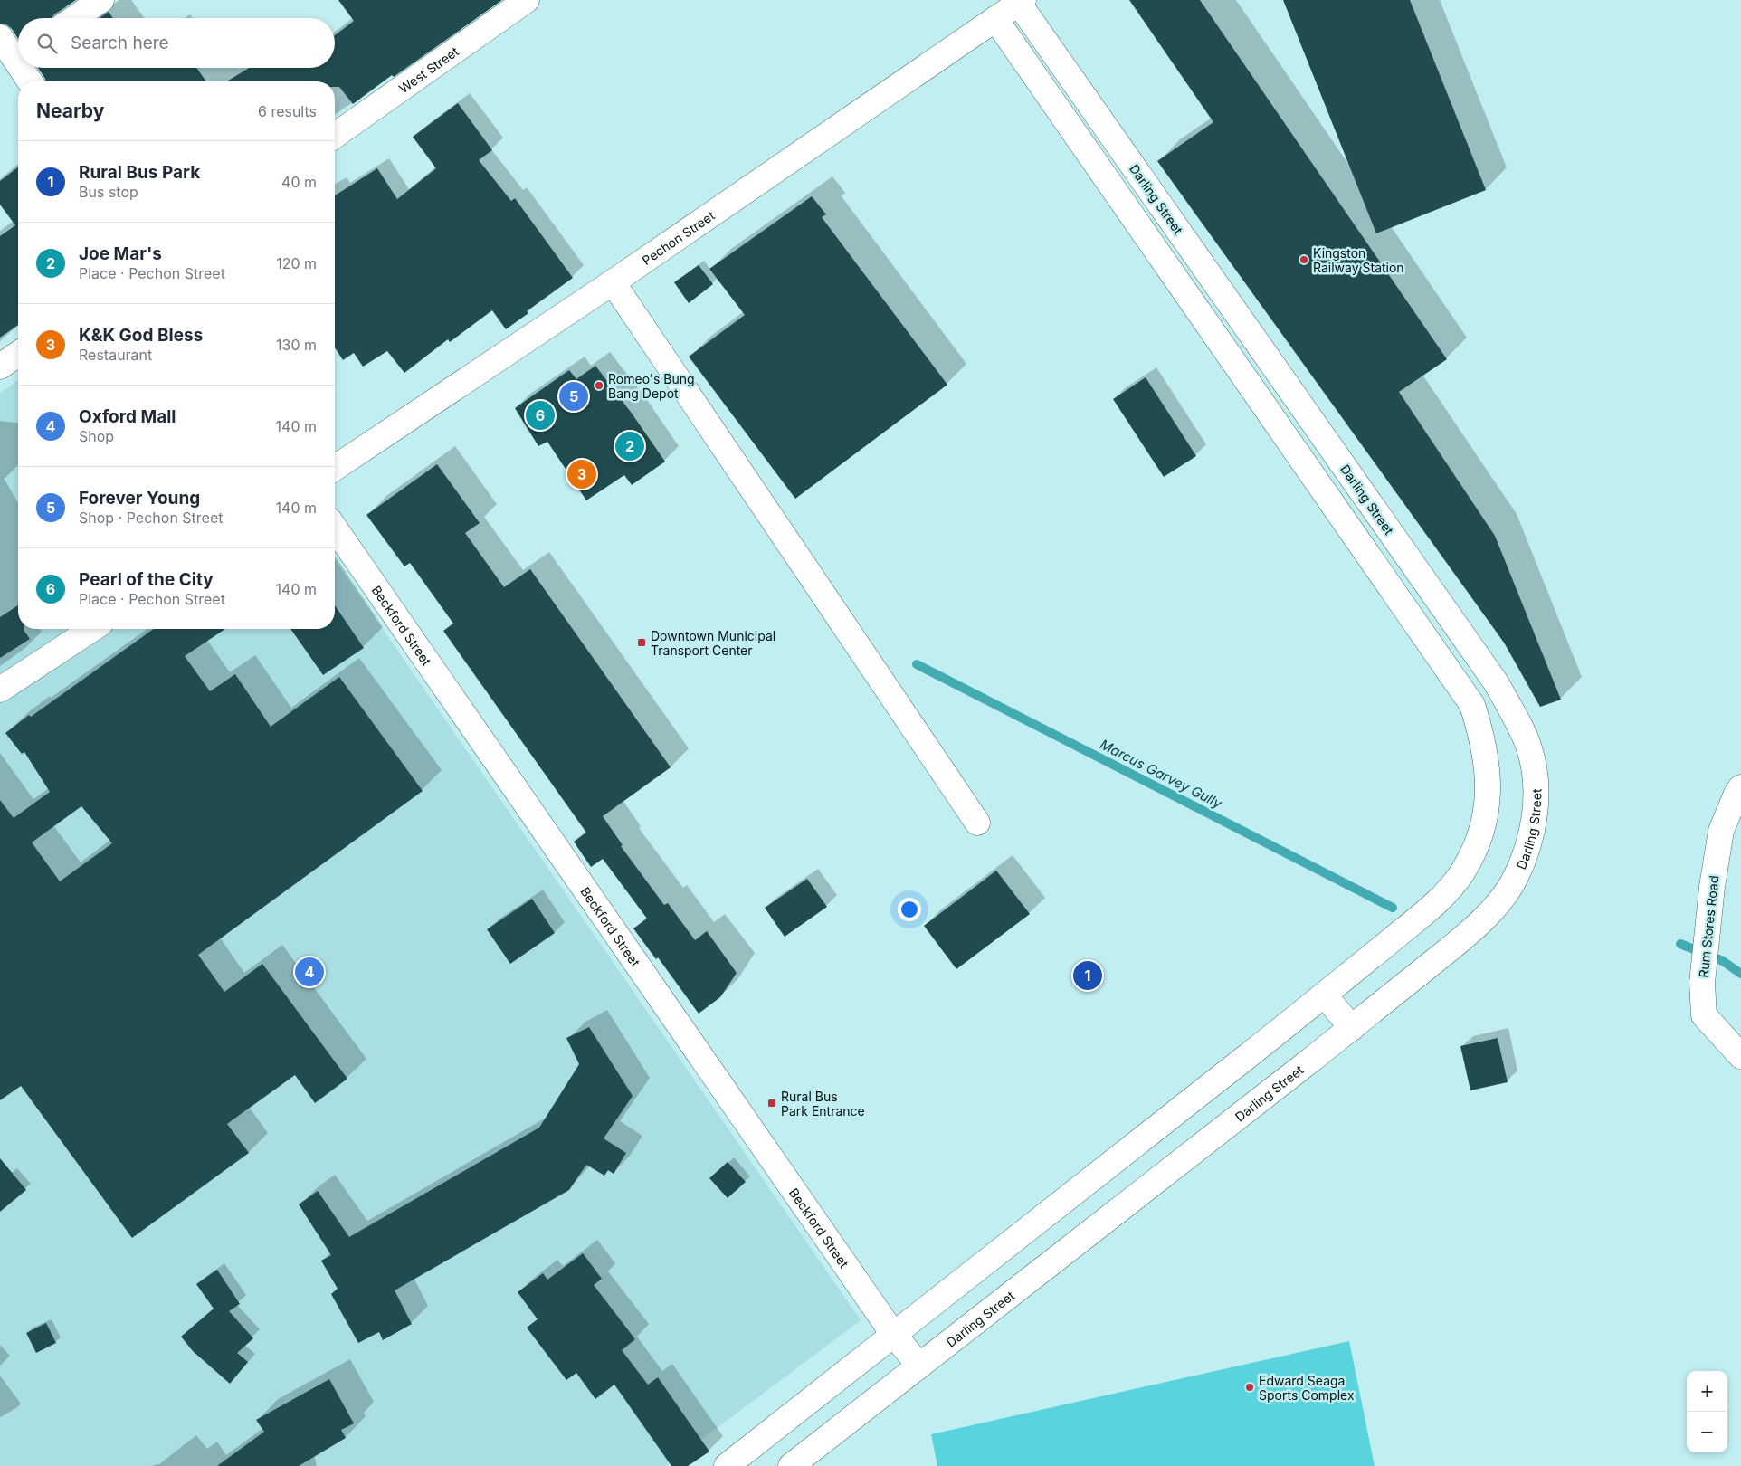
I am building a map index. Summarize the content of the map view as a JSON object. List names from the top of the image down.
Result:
{
  "streets": {
    "street": [
      "West Street",
      "Darling Street",
      "Pechon Street",
      "Beckford Street",
      "Rum Stores Road"
    ]
  },
  "crossings": [
    ["Darling Street", "Pechon Street"],
    ["Darling Street", "Beckford Street"]
  ],
  "water": ["Marcus Garvey Gully"],
  "places": {
    "other": ["Kingston Railway Station", "Romeo's Bung Bang Depot", "Edward Seaga Sports Complex"],
    "transit": ["Downtown Municipal Transport Center", "Rural Bus Park Entrance"]
  },
  "page": {
    "search": "Search here",
    "heading": ["Nearby", "6 results"],
    "list": [
      {
        "mark": "1",
        "name": "Rural Bus Park",
        "note": "Bus stop",
        "value": "40 m"
      },
      {
        "mark": "2",
        "name": "Joe Mar's",
        "note": "Place · Pechon Street",
        "value": "120 m"
      },
      {
        "mark": "3",
        "name": "K&K God Bless",
        "note": "Restaurant",
        "value": "130 m"
      },
      {
        "mark": "4",
        "name": "Oxford Mall",
        "note": "Shop",
        "value": "140 m"
      },
      {
        "mark": "5",
        "name": "Forever Young",
        "note": "Shop · Pechon Street",
        "value": "140 m"
      },
      {
        "mark": "6",
        "name": "Pearl of the City",
        "note": "Place · Pechon Street",
        "value": "140 m"
      }
    ],
    "pins": [
      "5",
      "6",
      "2",
      "3",
      "4",
      "1"
    ],
    "map_buttons": ["+", "−"]
  }
}
